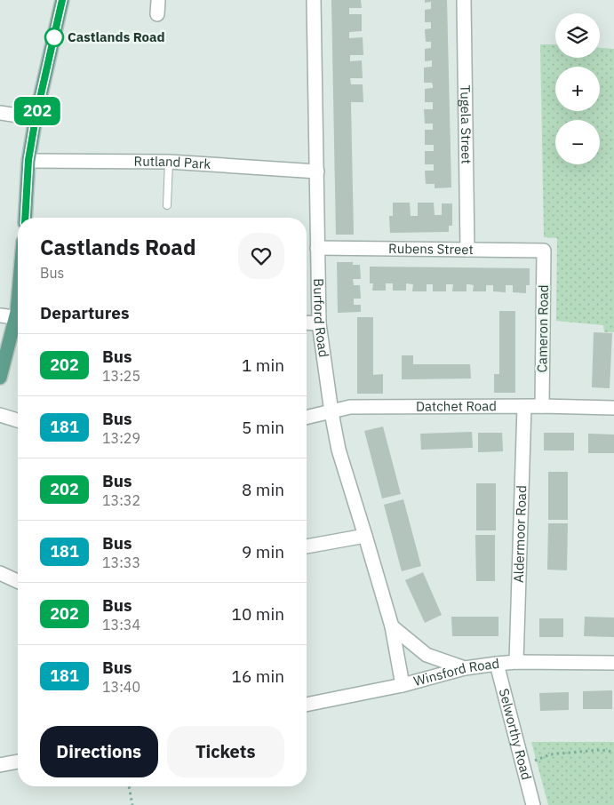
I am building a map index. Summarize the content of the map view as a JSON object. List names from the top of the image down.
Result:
{
  "streets": {
    "street": [
      "Tugela Street",
      "Rutland Park",
      "Rubens Street",
      "Burford Road",
      "Cameron Road",
      "Datchet Road",
      "Aldermoor Road",
      "Winsford Road",
      "Selworthy Road"
    ]
  },
  "crossings": [
    ["Tugela Street", "Rubens Street"],
    ["Rutland Park", "Burford Road"],
    ["Rubens Street", "Burford Road"],
    ["Rubens Street", "Cameron Road"],
    ["Burford Road", "Datchet Road"],
    ["Burford Road", "Winsford Road"],
    ["Cameron Road", "Datchet Road"],
    ["Datchet Road", "Aldermoor Road"],
    ["Aldermoor Road", "Winsford Road"],
    ["Winsford Road", "Selworthy Road"]
  ],
  "places": ["Castlands Road"],
  "lines": ["bus line 202"],
  "page": {
    "on_map": "202",
    "map_buttons": ["+", "−"],
    "heading": [
      ["Castlands Road", "Bus"],
      "Departures"
    ],
    "list": [
      {
        "mark": "202",
        "name": "Bus",
        "note": "13:25",
        "value": "1 min"
      },
      {
        "mark": "181",
        "name": "Bus",
        "note": "13:29",
        "value": "5 min"
      },
      {
        "mark": "202",
        "name": "Bus",
        "note": "13:32",
        "value": "8 min"
      },
      {
        "mark": "181",
        "name": "Bus",
        "note": "13:33",
        "value": "9 min"
      },
      {
        "mark": "202",
        "name": "Bus",
        "note": "13:34",
        "value": "10 min"
      },
      {
        "mark": "181",
        "name": "Bus",
        "note": "13:40",
        "value": "16 min"
      }
    ],
    "buttons": ["Directions", "Tickets"]
  }
}
